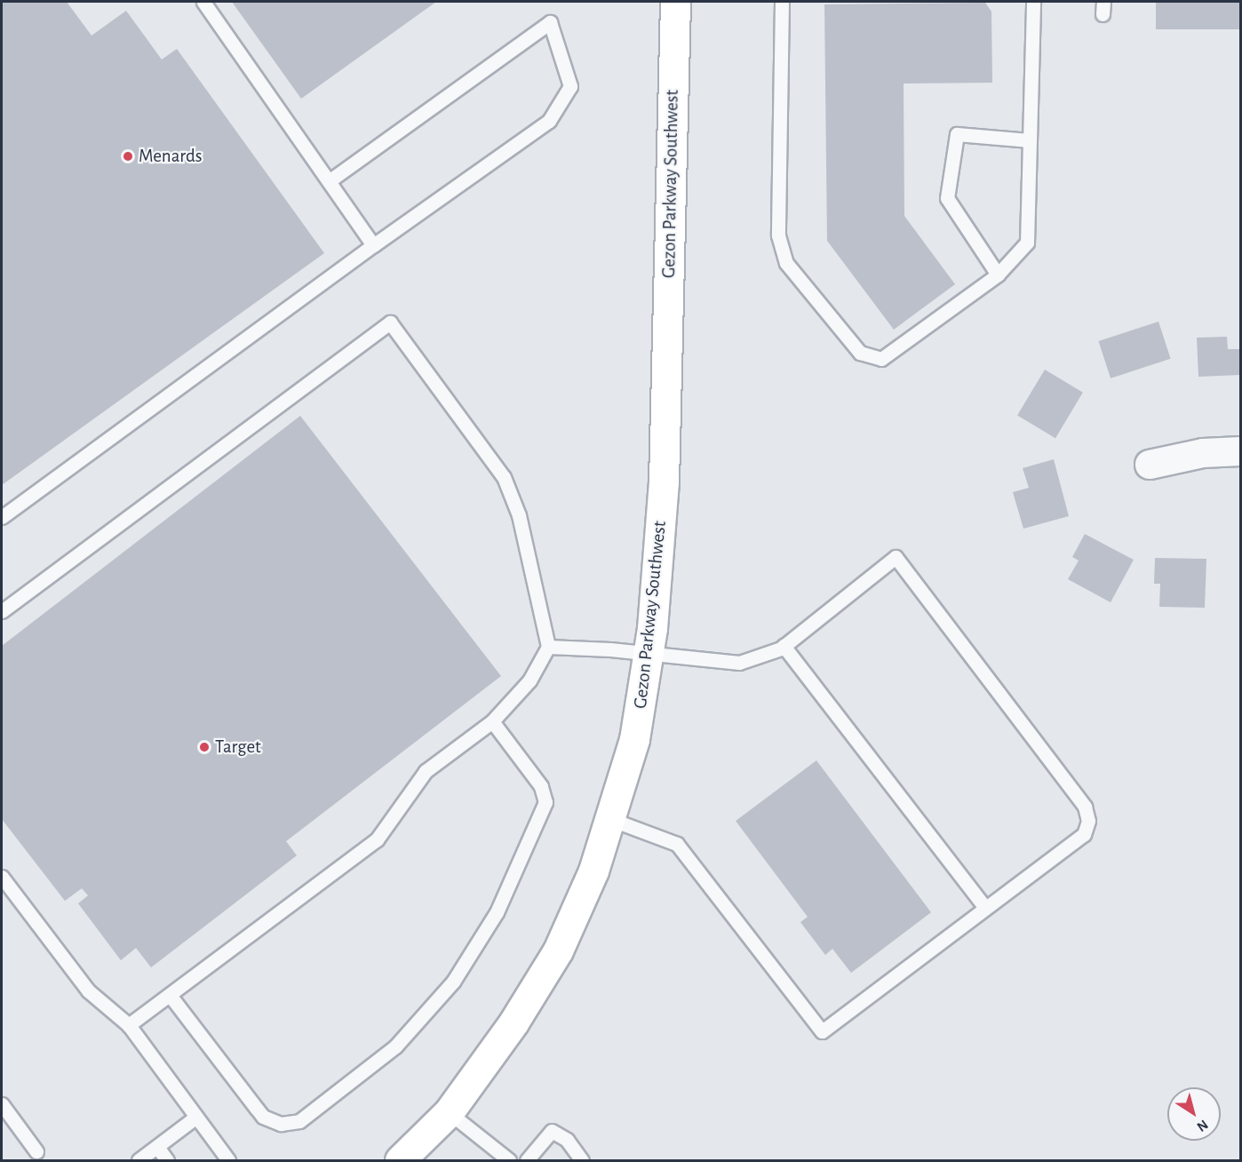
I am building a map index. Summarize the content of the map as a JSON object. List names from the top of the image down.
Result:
{
  "streets": {
    "main road": ["Gezon Parkway Southwest"]
  },
  "places": ["Menards", "Target"],
  "north": "bottom right"
}
